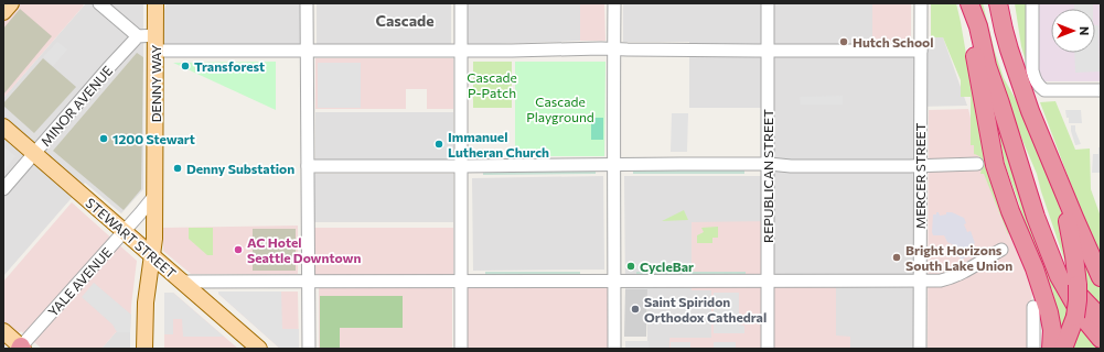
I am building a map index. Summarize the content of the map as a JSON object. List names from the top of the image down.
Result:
{
  "streets": {
    "main road": ["DENNY WAY", "STEWART STREET"],
    "street": [
      "MINOR AVENUE",
      "REPUBLICAN STREET",
      "MERCER STREET",
      "YALE AVENUE"
    ]
  },
  "crossings": [
    ["DENNY WAY", "STEWART STREET"],
    ["DENNY WAY", "YALE AVENUE"],
    ["MINOR AVENUE", "STEWART STREET"],
    ["STEWART STREET", "YALE AVENUE"]
  ],
  "districts": ["Cascade"],
  "parks": ["Cascade P-Patch", "Cascade Playground"],
  "places": [
    "Hutch School",
    "Transforest",
    "1200 Stewart",
    "Immanuel Lutheran Church",
    "Denny Substation",
    "AC Hotel Seattle Downtown",
    "Bright Horizons South Lake Union",
    "CycleBar",
    "Saint Spiridon Orthodox Cathedral"
  ],
  "north": "right"
}
